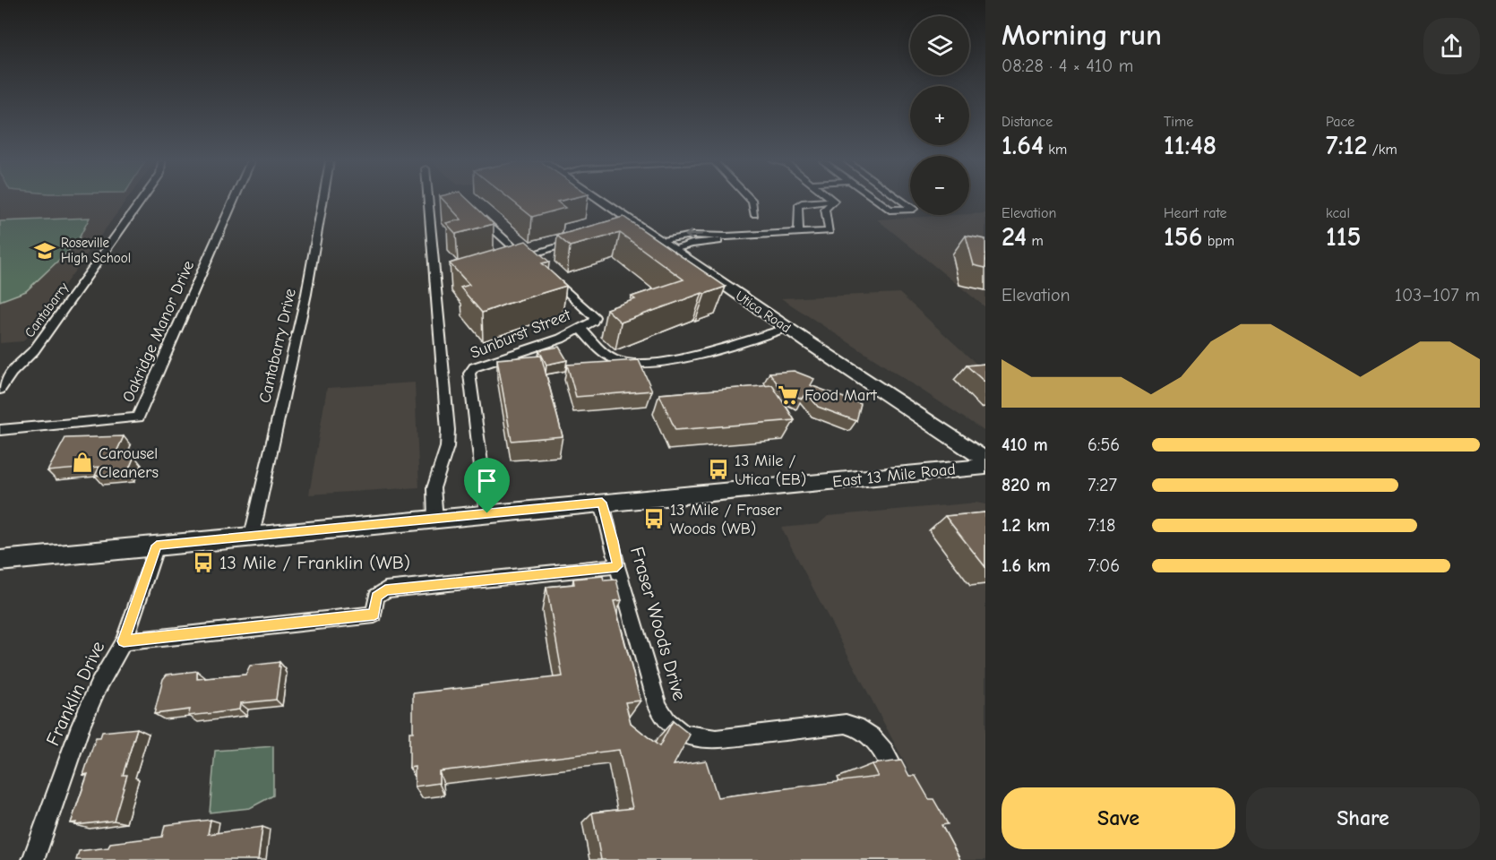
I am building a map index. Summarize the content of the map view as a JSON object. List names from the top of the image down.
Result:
{
  "streets": {
    "main road": ["Utica Road", "East 13 Mile Road"],
    "street": [
      "Cantabarry",
      "Oakridge Manor Drive",
      "Sunburst Street",
      "Cantabarry Drive",
      "Fraser Woods Drive",
      "Franklin Drive"
    ]
  },
  "crossings": [
    ["Sunburst Street", "East 13 Mile Road"],
    ["Cantabarry Drive", "East 13 Mile Road"],
    ["East 13 Mile Road", "Fraser Woods Drive"],
    ["East 13 Mile Road", "Franklin Drive"]
  ],
  "places": {
    "school or university": ["Roseville High School"],
    "supermarket": ["Food Mart"],
    "shop": ["Carousel Cleaners"],
    "bus stop": ["13 Mile / Utica (EB)", "13 Mile / Fraser Woods (WB)", "13 Mile / Franklin (WB)"]
  },
  "page": {
    "heading": ["Morning run", "08:28 · 4 × 410 m"],
    "map_buttons": ["+", "−"],
    "stats": [
      ["Distance", "1.64 km"],
      ["Time", "11:48"],
      ["Pace", "7:12 /km"],
      ["Elevation", "24 m"],
      ["Heart rate", "156 bpm"],
      ["kcal", "115"]
    ],
    "chart": ["Elevation", "103–107 m"],
    "list": [
      {
        "name": "410 m",
        "note": "6:56"
      },
      {
        "name": "820 m",
        "note": "7:27"
      },
      {
        "name": "1.2 km",
        "note": "7:18"
      },
      {
        "name": "1.6 km",
        "note": "7:06"
      }
    ],
    "buttons": ["Save", "Share"]
  }
}
